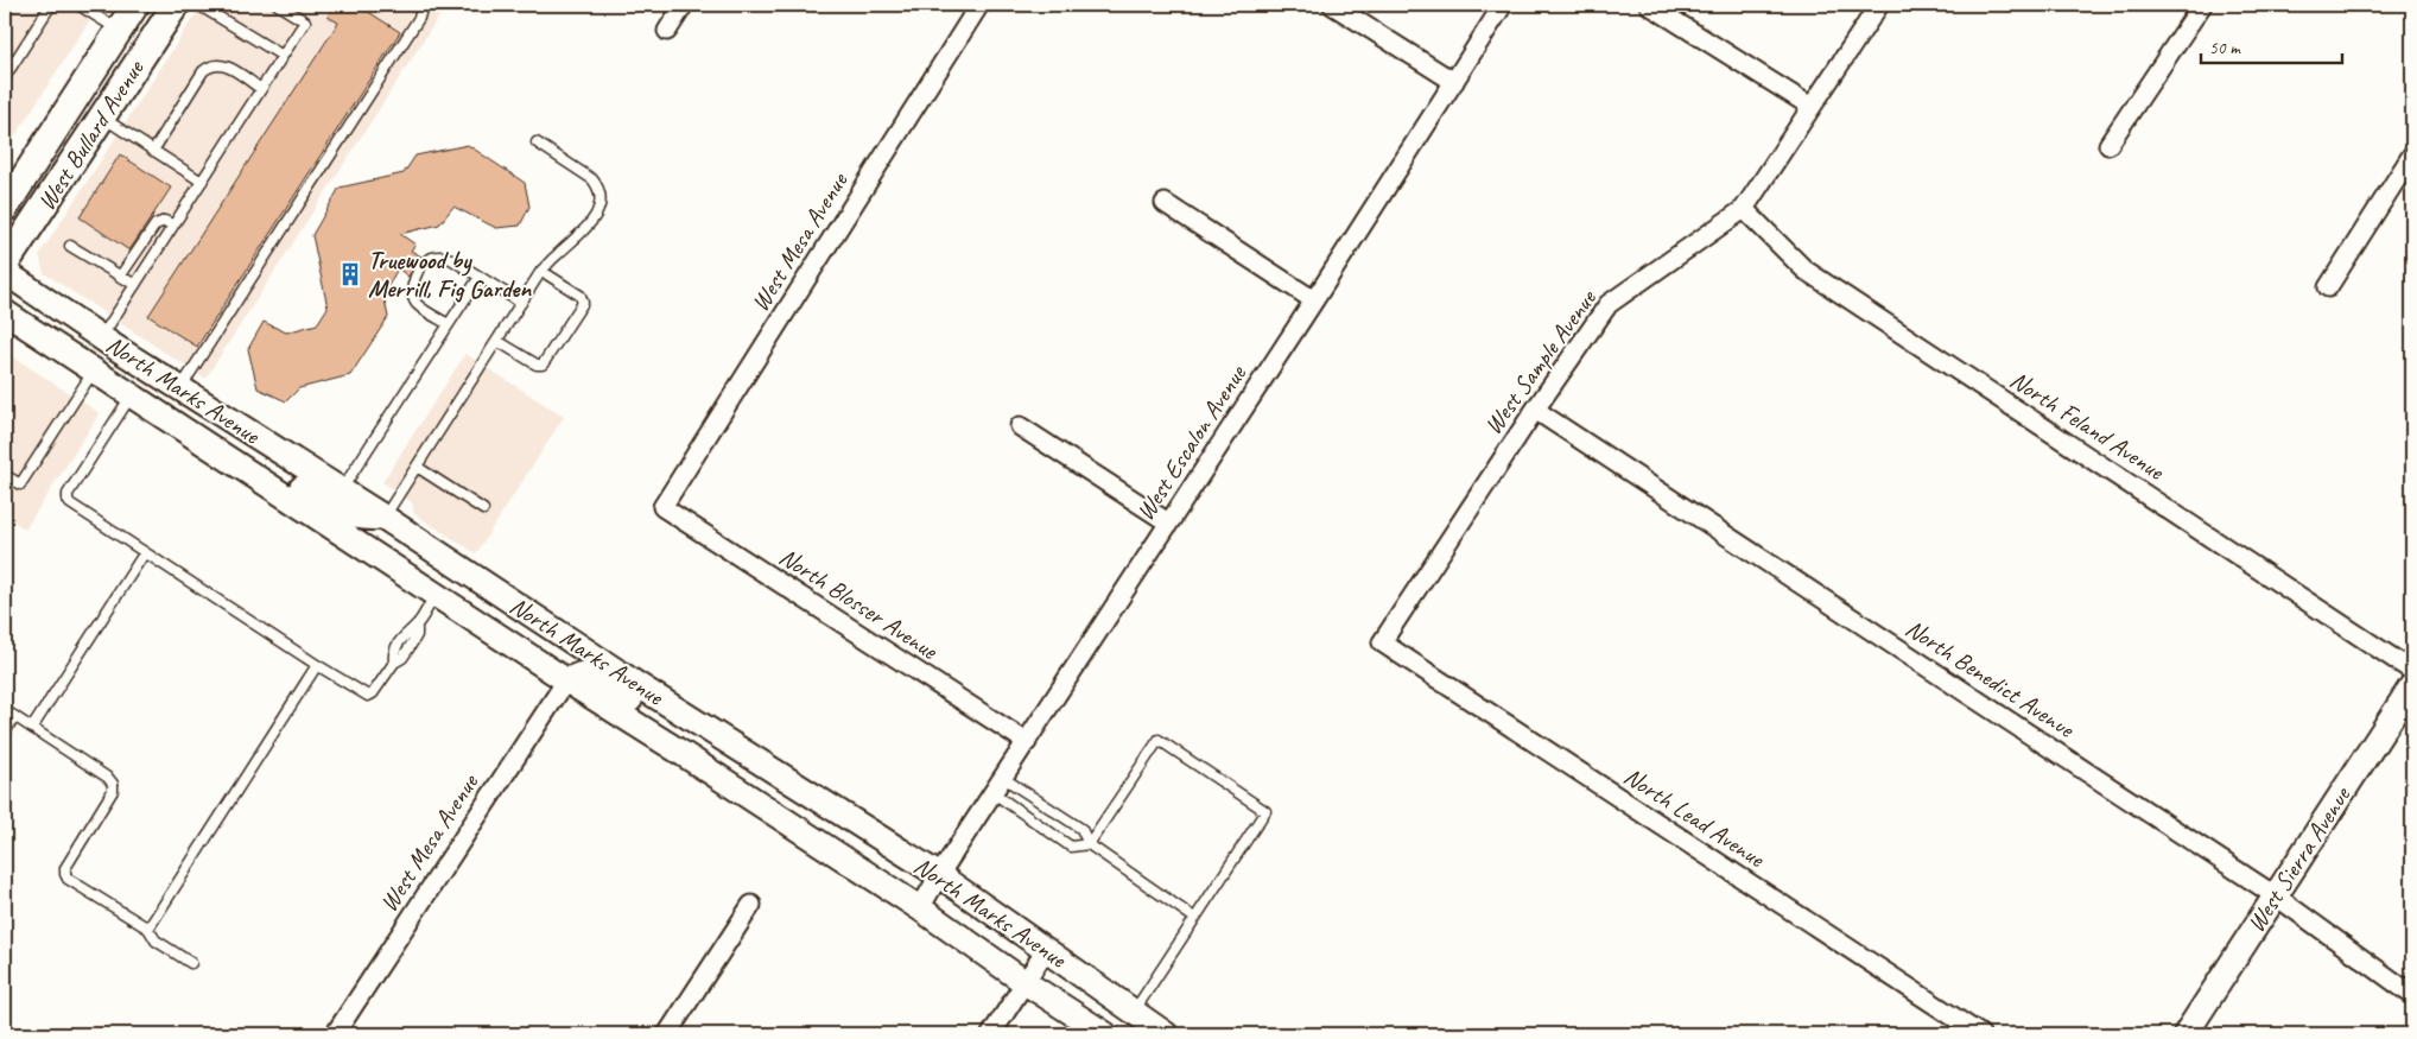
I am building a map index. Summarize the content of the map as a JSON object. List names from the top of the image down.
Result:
{
  "streets": {
    "main road": ["West Bullard Avenue", "North Marks Avenue", "West Sierra Avenue"],
    "street": [
      "West Mesa Avenue",
      "West Sample Avenue",
      "North Feland Avenue",
      "West Escalon Avenue",
      "North Blosser Avenue",
      "North Benedict Avenue",
      "North Lead Avenue"
    ]
  },
  "crossings": [
    ["West Mesa Avenue", "North Marks Avenue"],
    ["West Mesa Avenue", "North Blosser Avenue"],
    ["West Sample Avenue", "North Feland Avenue"],
    ["West Sample Avenue", "North Benedict Avenue"],
    ["West Sample Avenue", "North Lead Avenue"],
    ["North Marks Avenue", "West Escalon Avenue"],
    ["West Escalon Avenue", "North Blosser Avenue"],
    ["North Benedict Avenue", "West Sierra Avenue"]
  ],
  "places": {
    "building": ["Truewood by Merrill, Fig Garden"]
  },
  "scale_bar": "50 m"
}
